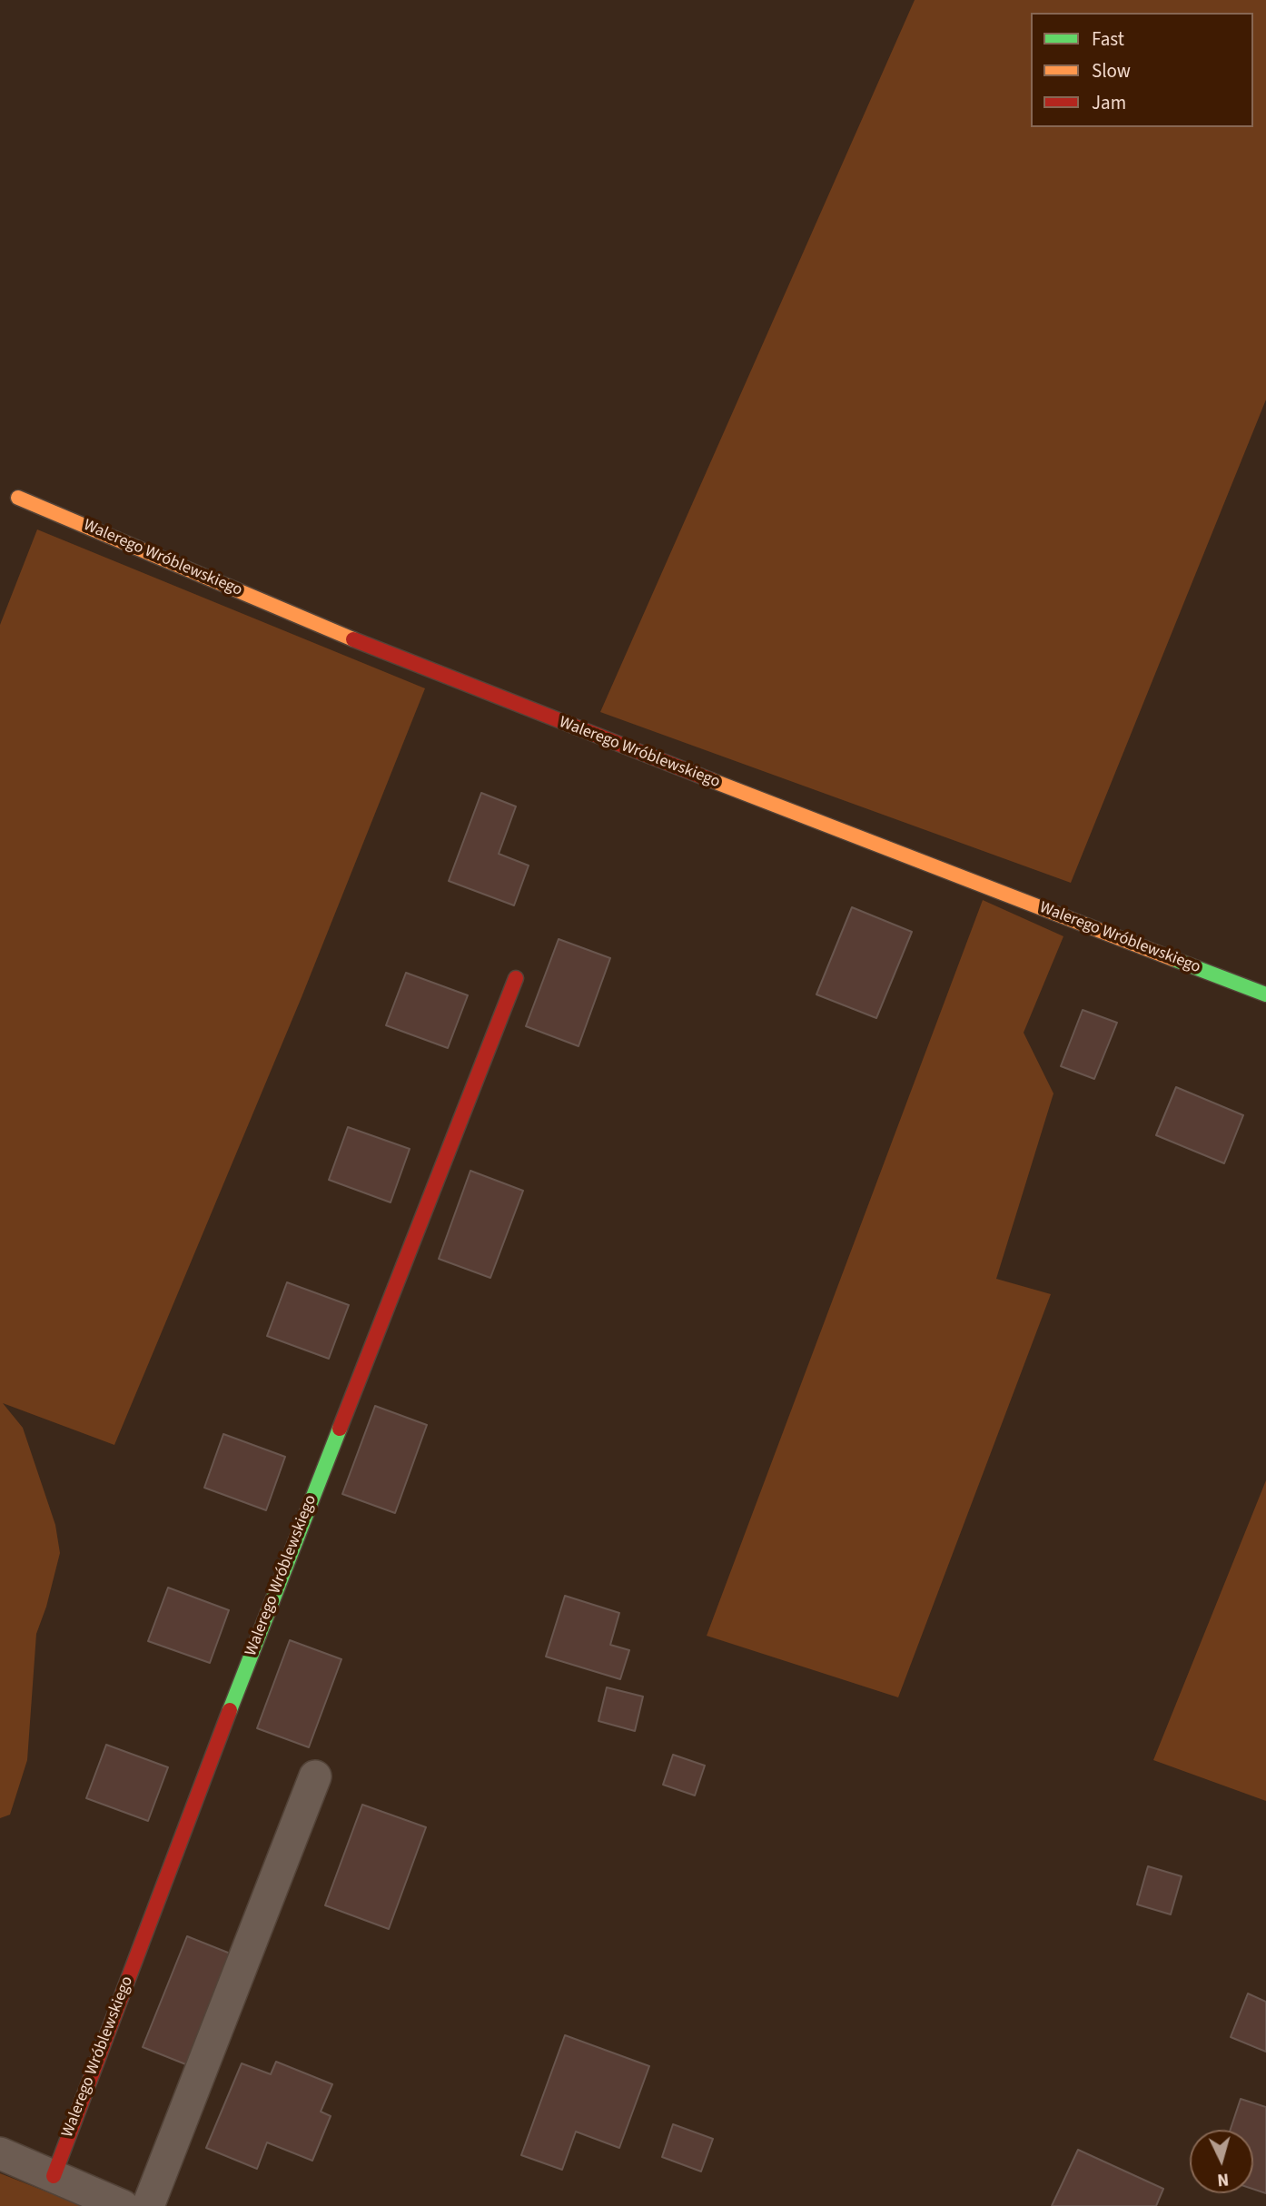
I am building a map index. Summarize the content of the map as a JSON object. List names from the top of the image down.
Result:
{
  "streets": {
    "street": ["Walerego Wróblewskiego"]
  },
  "legend": ["Fast", "Slow", "Jam"],
  "north": "bottom"
}
